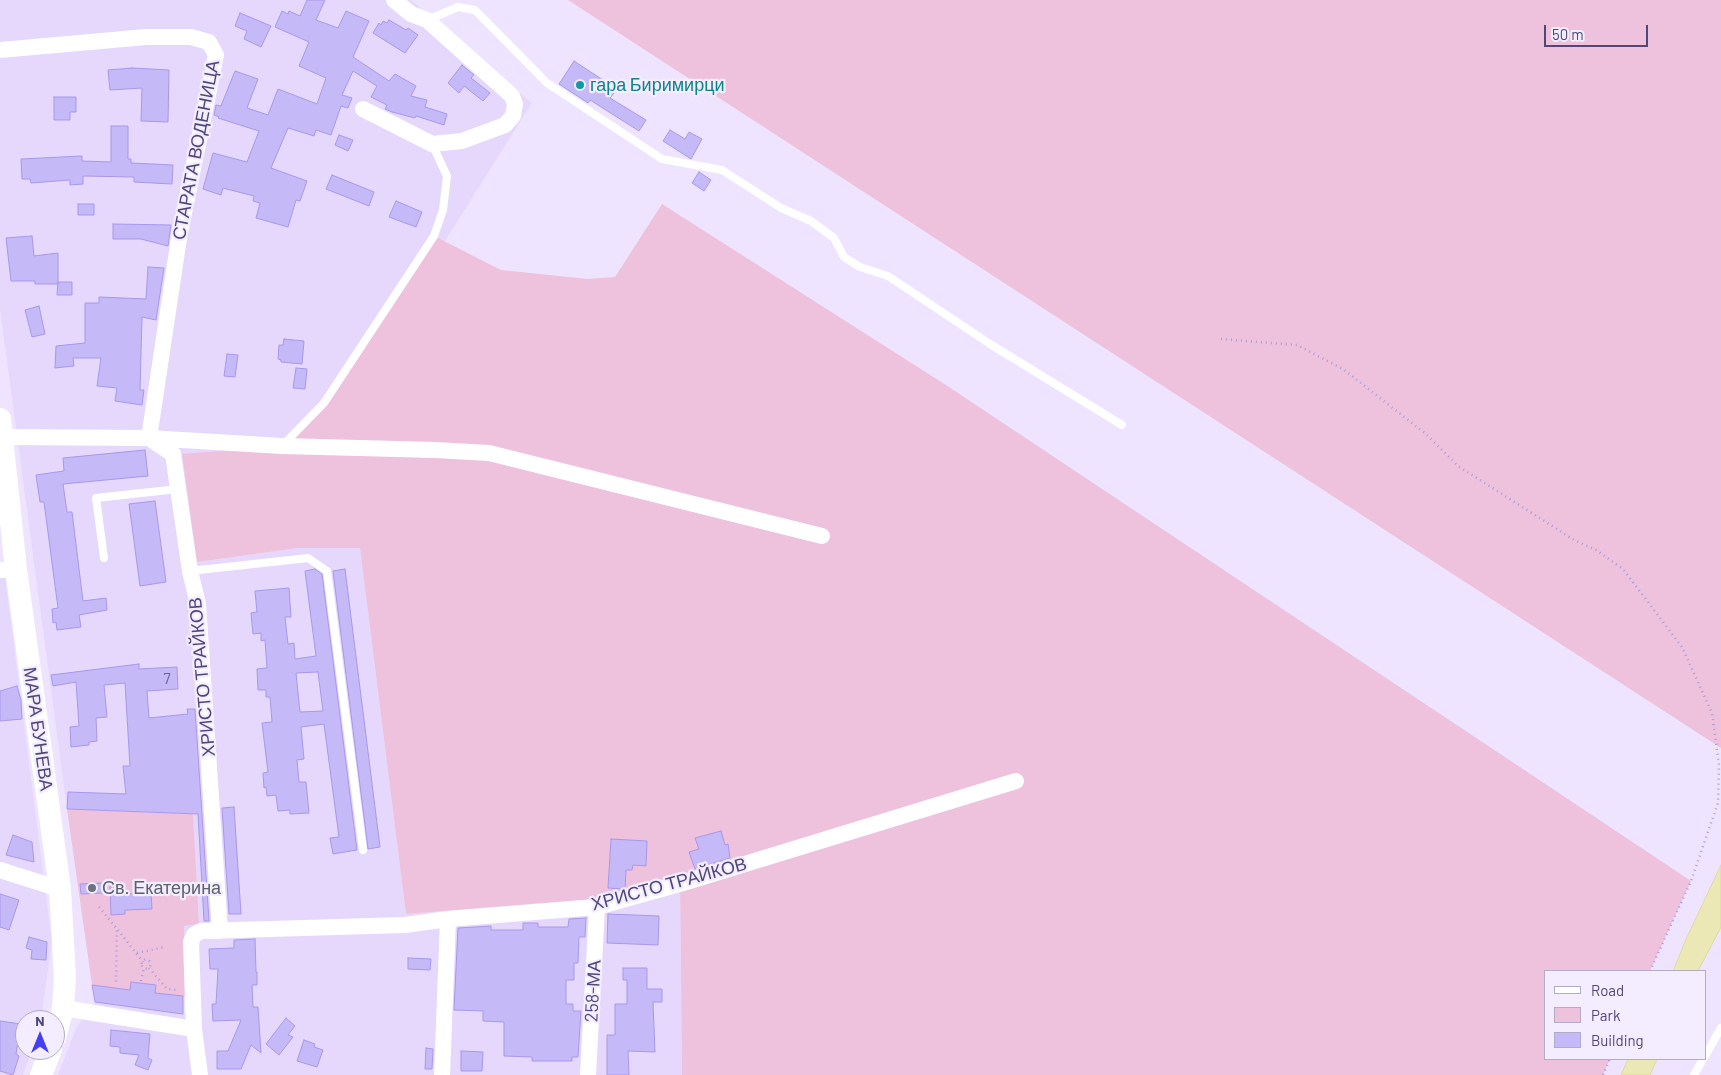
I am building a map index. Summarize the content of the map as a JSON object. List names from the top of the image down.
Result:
{
  "streets": {
    "street": [
      "СТАРАТА ВОДЕНИЦА",
      "ХРИСТО ТРАЙКОВ",
      "МАРА БУНЕВА",
      "258-МА"
    ]
  },
  "crossings": [
    ["СТАРАТА ВОДЕНИЦА", "ХРИСТО ТРАЙКОВ"],
    ["ХРИСТО ТРАЙКОВ", "258-МА"]
  ],
  "places": ["гара Биримирци", "Св. Екатерина"],
  "house_numbers": ["7"],
  "legend": ["Road", "Park", "Building"],
  "scale_bar": "50 m",
  "north": "top"
}
